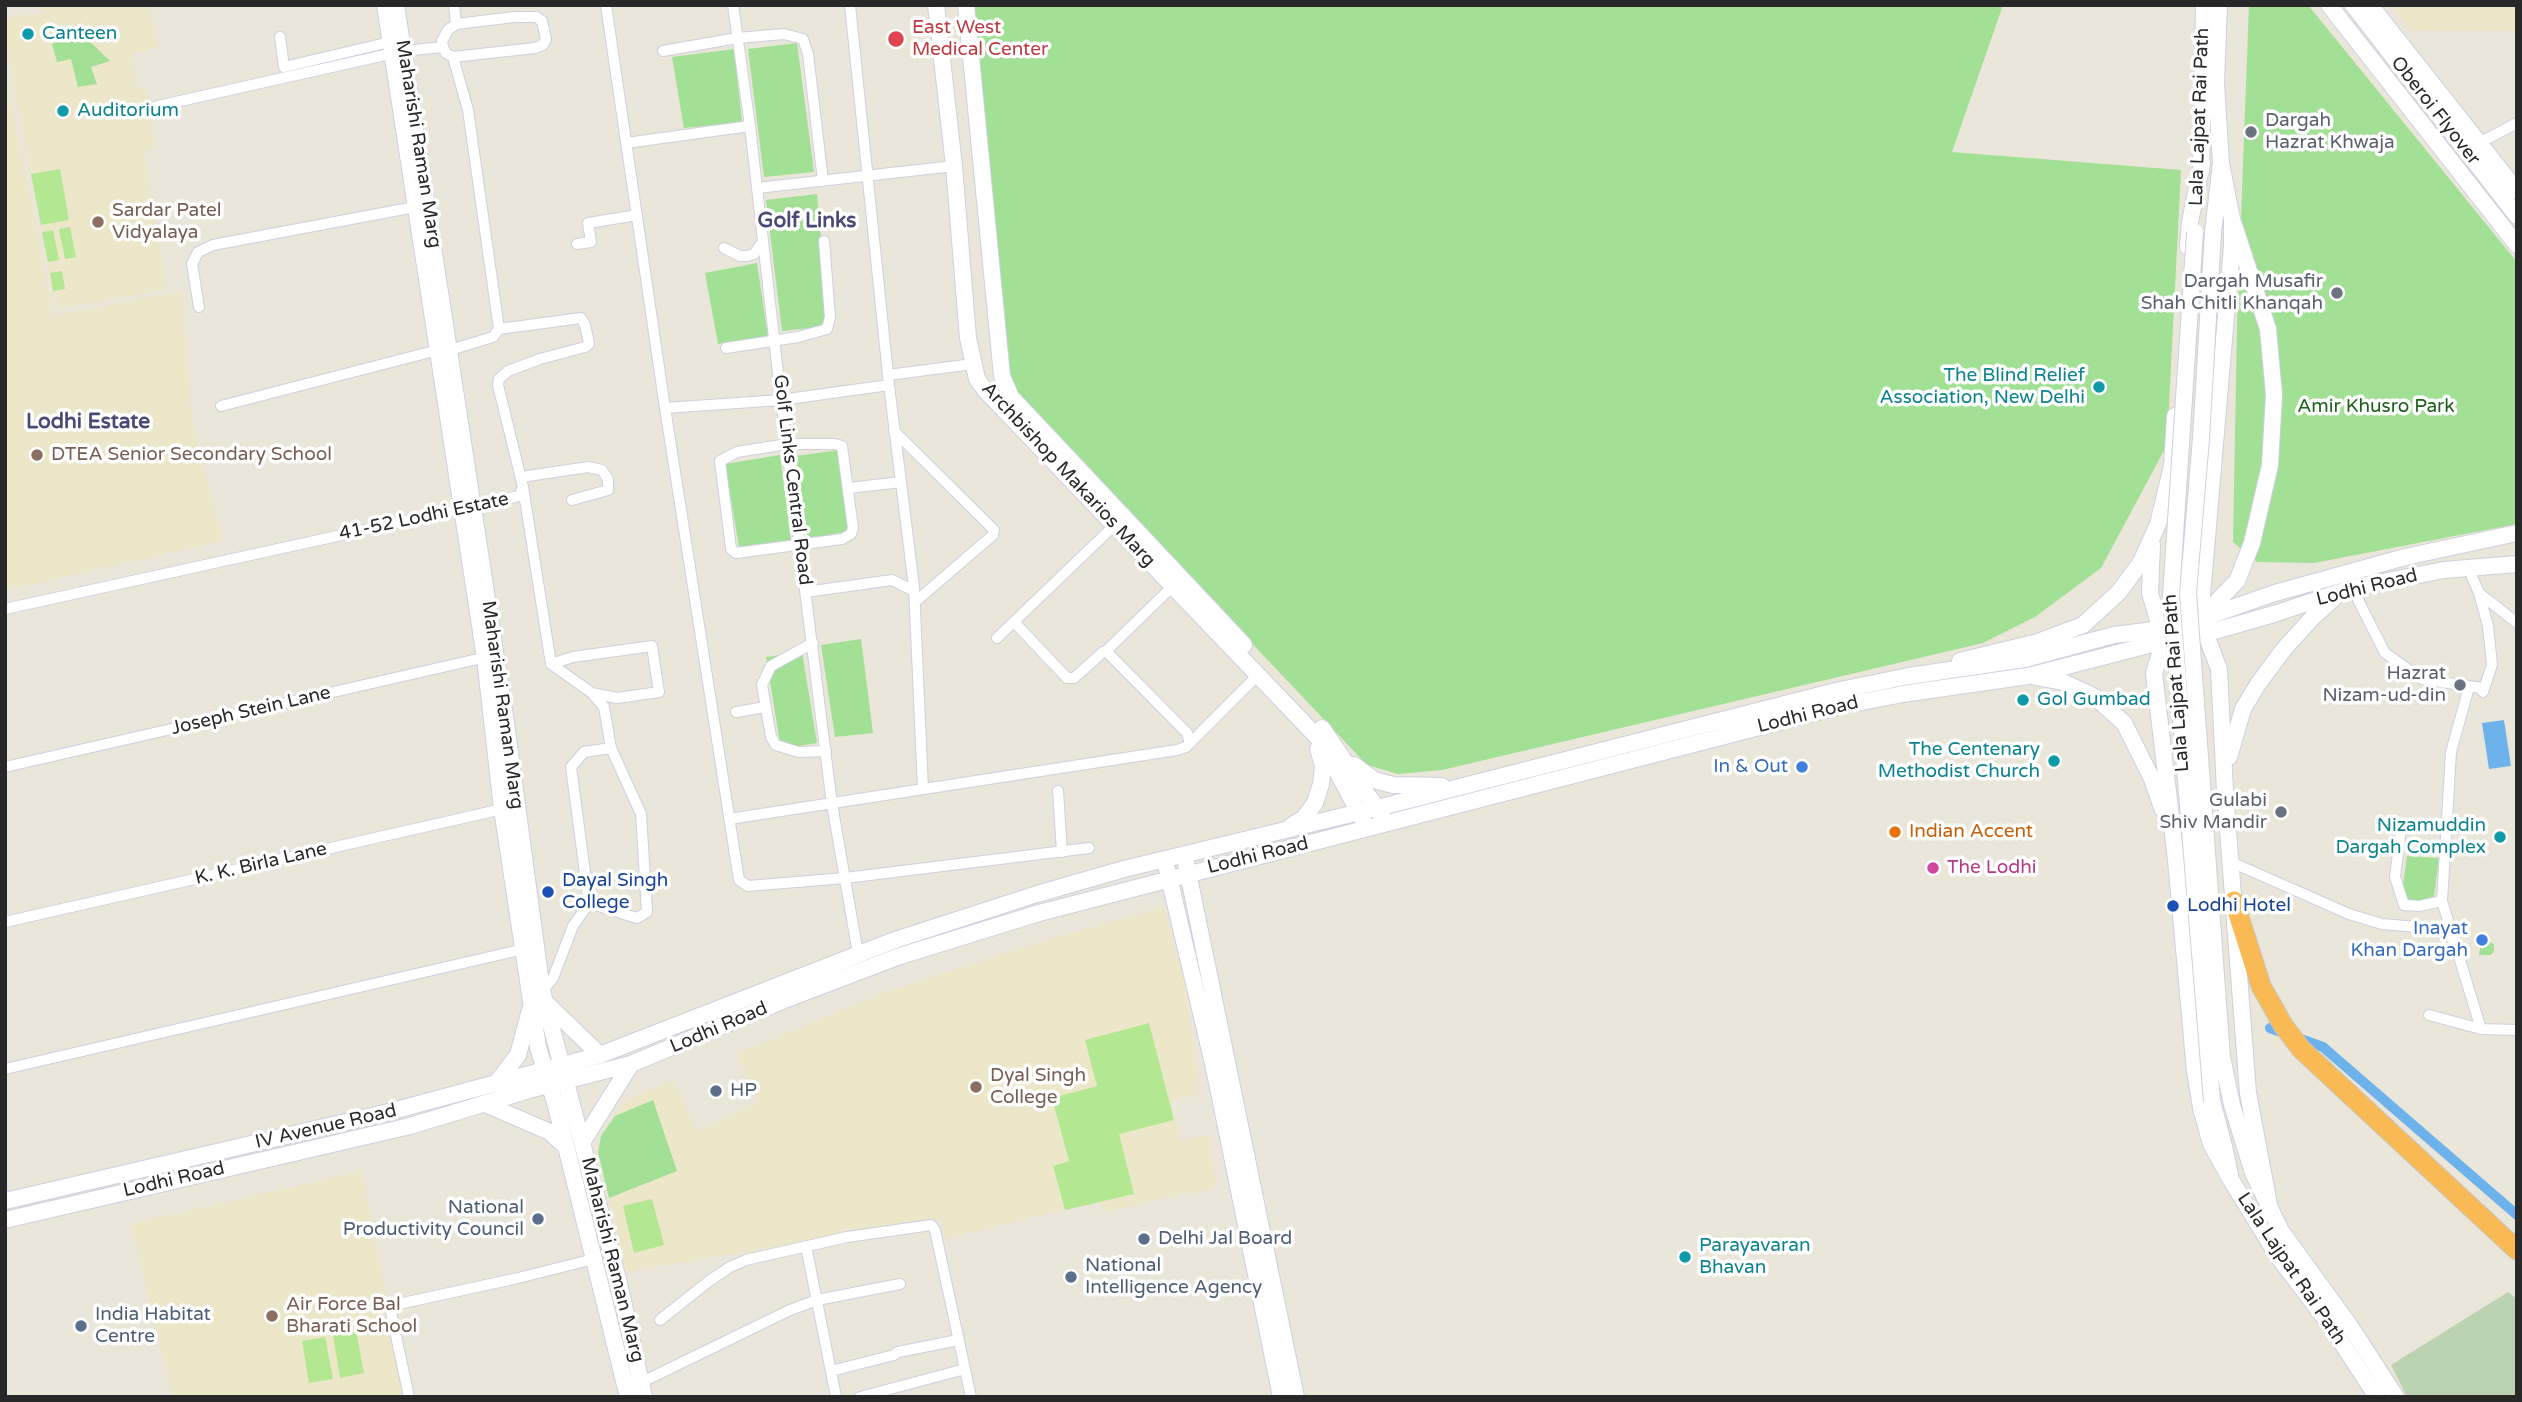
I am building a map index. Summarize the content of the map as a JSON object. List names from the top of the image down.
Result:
{
  "streets": {
    "main road": [
      "Oberoi Flyover",
      "Lala Lajpat Rai Path",
      "Maharishi Raman Marg",
      "Archbishop Makarios Marg",
      "Lodhi Road",
      "IV Avenue Road"
    ],
    "street": [
      "Golf Links Central Road",
      "41-52 Lodhi Estate",
      "Joseph Stein Lane",
      "K. K. Birla Lane"
    ]
  },
  "crossings": [
    ["Maharishi Raman Marg", "41-52 Lodhi Estate"],
    ["Maharishi Raman Marg", "Lodhi Road"],
    ["Maharishi Raman Marg", "Joseph Stein Lane"],
    ["Maharishi Raman Marg", "K. K. Birla Lane"],
    ["Maharishi Raman Marg", "IV Avenue Road"],
    ["Archbishop Makarios Marg", "Lodhi Road"],
    ["Golf Links Central Road", "Lodhi Road"],
    ["Lodhi Road", "IV Avenue Road"]
  ],
  "districts": ["Golf Links", "Lodhi Estate"],
  "parks": ["Amir Khusro Park"],
  "places": [
    "Canteen",
    "East West Medical Center",
    "Auditorium",
    "Dargah Hazrat Khwaja",
    "Sardar Patel Vidyalaya",
    "Dargah Musafir Shah Chitli Khanqah",
    "The Blind Relief Association, New Delhi",
    "DTEA Senior Secondary School",
    "Hazrat Nizam-ud-din",
    "Gol Gumbad",
    "The Centenary Methodist Church",
    "In & Out",
    "Gulabi Shiv Mandir",
    "Indian Accent",
    "Nizamuddin Dargah Complex",
    "The Lodhi",
    "Dayal Singh College",
    "Lodhi Hotel",
    "Inayat Khan Dargah",
    "Dyal Singh College",
    "HP",
    "National Productivity Council",
    "Delhi Jal Board",
    "Parayavaran Bhavan",
    "National Intelligence Agency",
    "Air Force Bal Bharati School",
    "India Habitat Centre"
  ]
}
